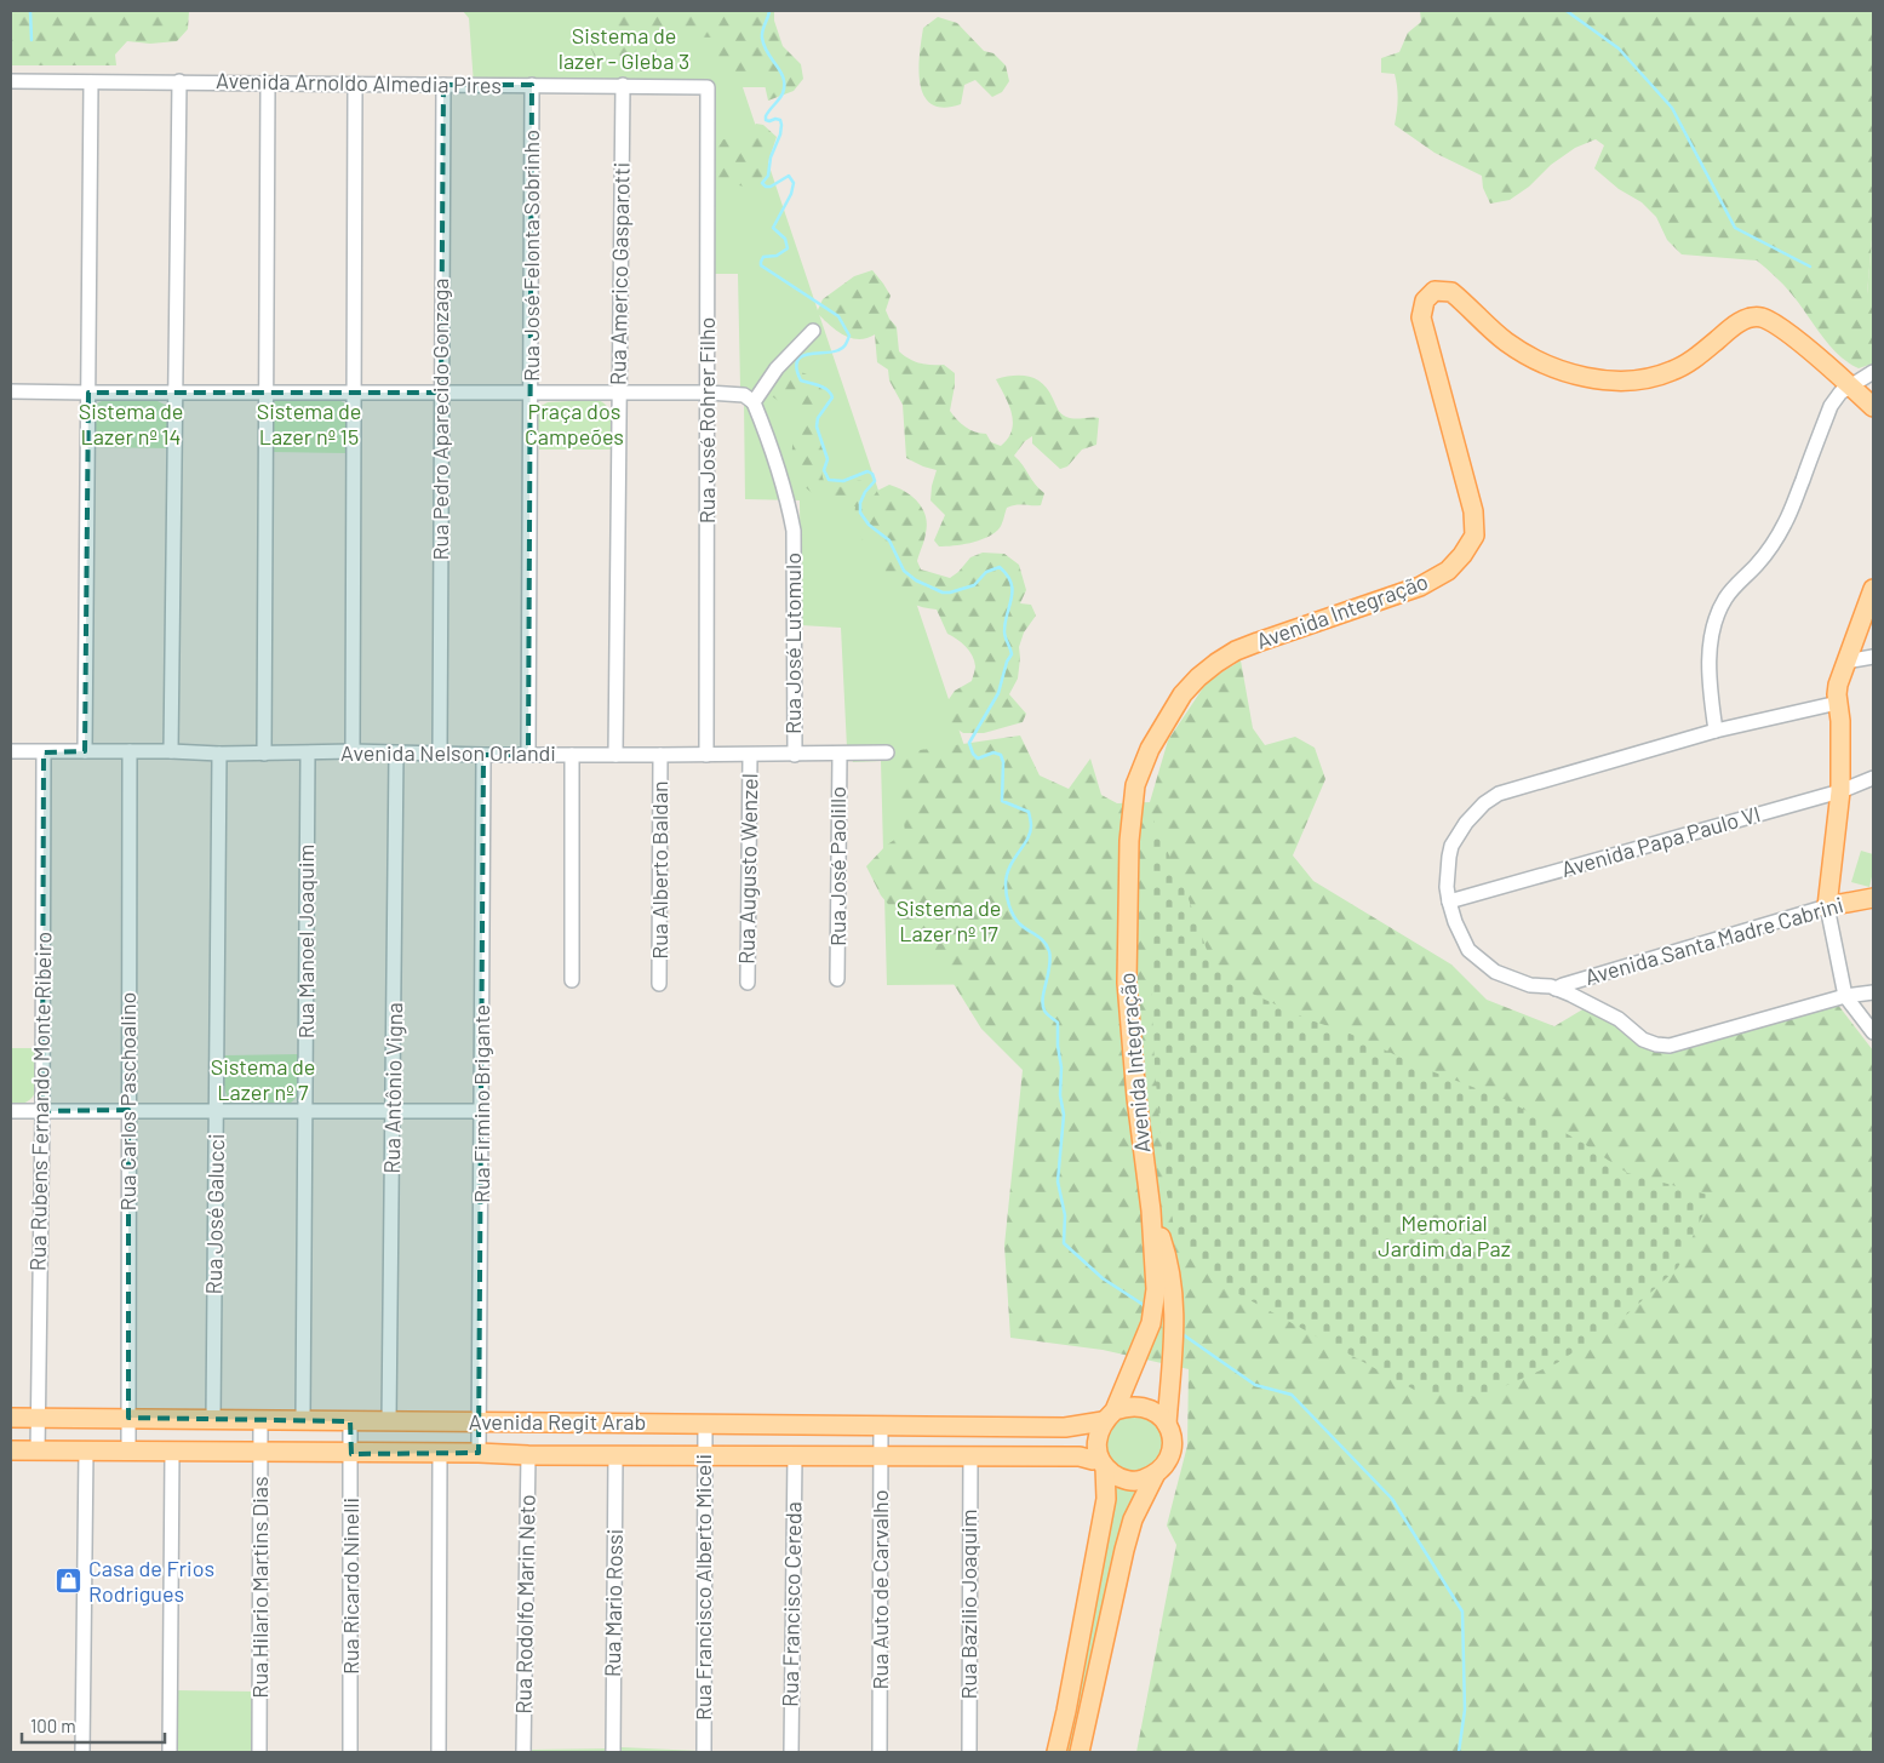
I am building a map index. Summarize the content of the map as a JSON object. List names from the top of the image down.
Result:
{
  "streets": {
    "main road": ["Avenida Integração", "Avenida Santa Madre Cabrini", "Avenida Regit Arab"],
    "street": [
      "Avenida Arnoldo Almedia Pires",
      "Rua José Felonta Sobrinho",
      "Rua Americo Gasparotti",
      "Rua Pedro Aparecido Gonzaga",
      "Rua José Rohrer Filho",
      "Rua José Lutomulo",
      "Avenida Nelson Orlandi",
      "Avenida Papa Paulo VI",
      "Rua José Paolillo",
      "Rua Augusto Wenzel",
      "Rua Alberto Baldan",
      "Rua Manoel Joaquim",
      "Rua Antônio Vigna",
      "Rua Rubens Fernando Monte Ribeiro",
      "Rua Carlos Paschoalino",
      "Rua Firmino Brigante",
      "Rua José Galucci",
      "Rua Ricardo Ninelli",
      "Rua Hilario Martins Dias",
      "Rua Francisco Alberto Miceli",
      "Rua Auto de Carvalho",
      "Rua Mario Rossi",
      "Rua Rodolfo Marin Neto",
      "Rua Francisco Cereda",
      "Rua Bazilio Joaquim"
    ]
  },
  "crossings": [
    ["Avenida Arnoldo Almedia Pires", "Rua José Felonta Sobrinho"],
    ["Avenida Arnoldo Almedia Pires", "Rua Americo Gasparotti"],
    ["Avenida Arnoldo Almedia Pires", "Rua Pedro Aparecido Gonzaga"],
    ["Avenida Arnoldo Almedia Pires", "Rua José Rohrer Filho"],
    ["Rua José Felonta Sobrinho", "Avenida Nelson Orlandi"],
    ["Rua Americo Gasparotti", "Avenida Nelson Orlandi"],
    ["Rua Pedro Aparecido Gonzaga", "Avenida Nelson Orlandi"],
    ["Rua José Rohrer Filho", "Avenida Nelson Orlandi"],
    ["Avenida Integração", "Avenida Regit Arab"],
    ["Rua José Lutomulo", "Avenida Nelson Orlandi"],
    ["Avenida Nelson Orlandi", "Rua José Paolillo"],
    ["Avenida Nelson Orlandi", "Rua Augusto Wenzel"],
    ["Avenida Nelson Orlandi", "Rua Alberto Baldan"],
    ["Avenida Nelson Orlandi", "Rua Manoel Joaquim"],
    ["Avenida Nelson Orlandi", "Rua Antônio Vigna"],
    ["Avenida Nelson Orlandi", "Rua Rubens Fernando Monte Ribeiro"],
    ["Avenida Nelson Orlandi", "Rua Carlos Paschoalino"],
    ["Avenida Nelson Orlandi", "Rua Firmino Brigante"],
    ["Avenida Nelson Orlandi", "Rua José Galucci"],
    ["Rua Manoel Joaquim", "Avenida Regit Arab"],
    ["Rua Antônio Vigna", "Avenida Regit Arab"],
    ["Rua Rubens Fernando Monte Ribeiro", "Avenida Regit Arab"],
    ["Rua Carlos Paschoalino", "Avenida Regit Arab"],
    ["Rua Firmino Brigante", "Avenida Regit Arab"],
    ["Rua José Galucci", "Avenida Regit Arab"],
    ["Avenida Regit Arab", "Rua Ricardo Ninelli"],
    ["Avenida Regit Arab", "Rua Hilario Martins Dias"],
    ["Avenida Regit Arab", "Rua Francisco Alberto Miceli"],
    ["Avenida Regit Arab", "Rua Auto de Carvalho"],
    ["Avenida Regit Arab", "Rua Mario Rossi"],
    ["Avenida Regit Arab", "Rua Rodolfo Marin Neto"],
    ["Avenida Regit Arab", "Rua Francisco Cereda"],
    ["Avenida Regit Arab", "Rua Bazilio Joaquim"]
  ],
  "parks": [
    "Sistema de lazer - Gleba 3",
    "Sistema de Lazer nº 14",
    "Sistema de Lazer nº 15",
    "Praça dos Campeões",
    "Sistema de Lazer nº 17",
    "Sistema de Lazer nº 7",
    "Memorial Jardim da Paz"
  ],
  "places": {
    "shop": ["Casa de Frios Rodrigues"]
  },
  "scale_bar": "100 m"
}
